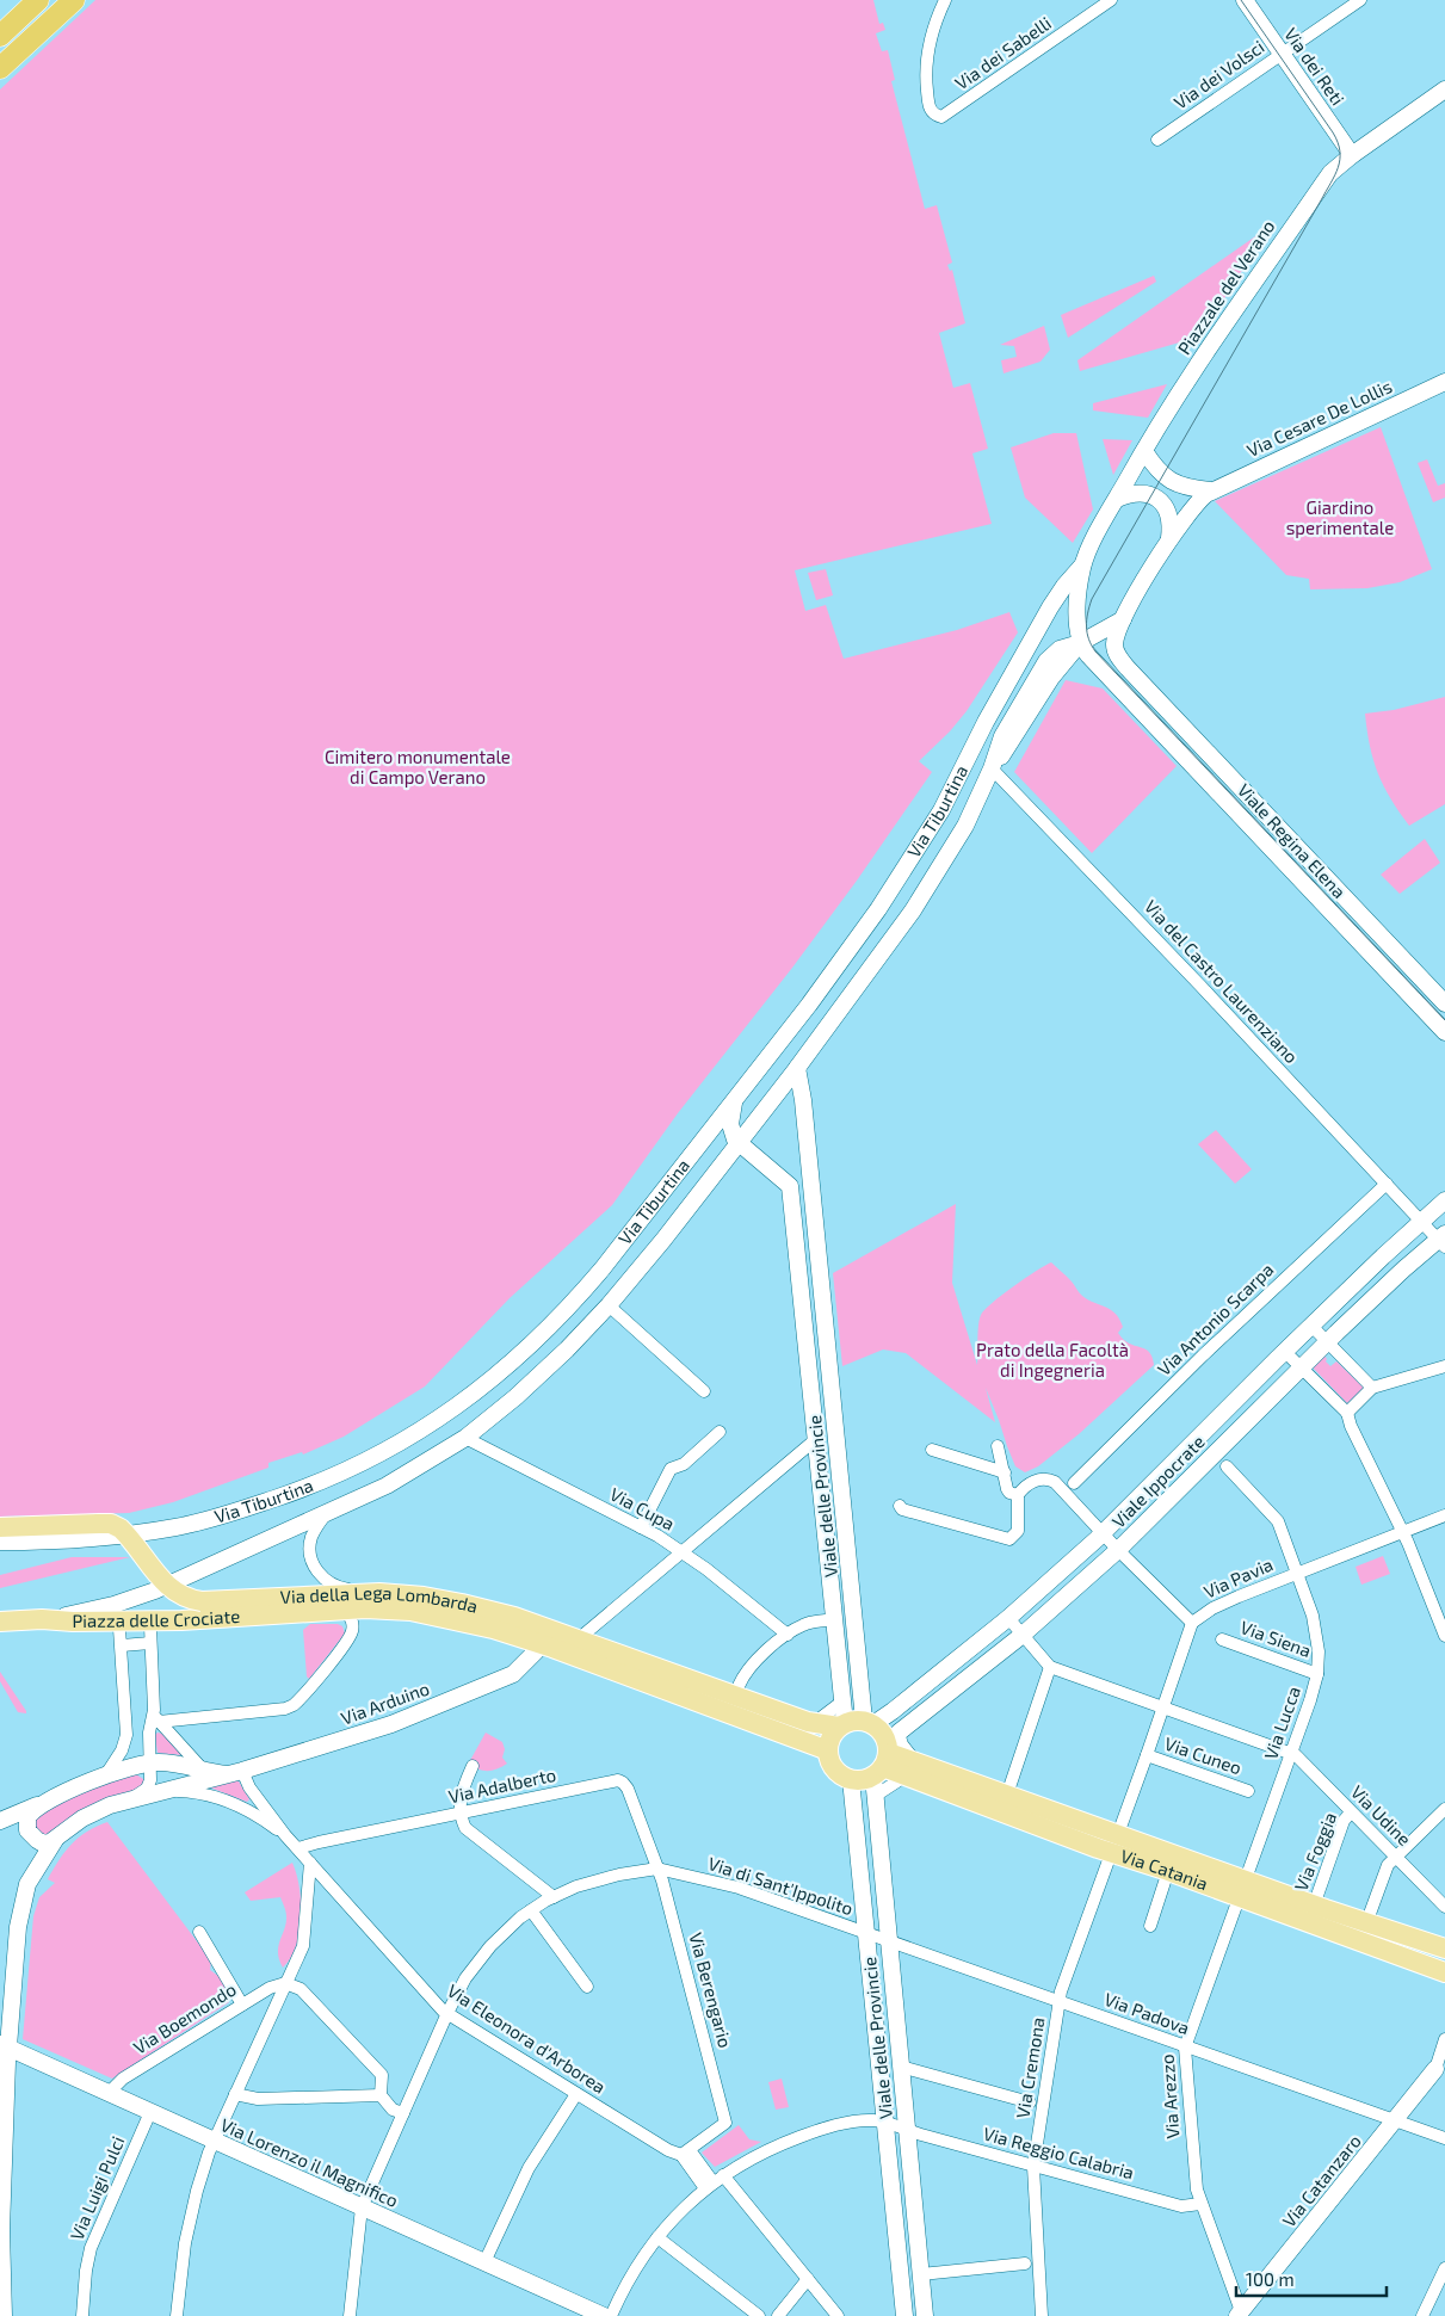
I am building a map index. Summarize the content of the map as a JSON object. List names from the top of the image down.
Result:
{
  "streets": {
    "main road": [
      "Via Tiburtina",
      "Via della Lega Lombarda",
      "Piazza delle Crociate",
      "Via Catania"
    ],
    "street": [
      "Via dei Sabelli",
      "Via dei Reti",
      "Via dei Volsci",
      "Piazzale del Verano",
      "Via Cesare De Lollis",
      "Viale Regina Elena",
      "Via del Castro Laurenziano",
      "Via Antonio Scarpa",
      "Viale Ippocrate",
      "Viale delle Provincie",
      "Via Cupa",
      "Via Pavia",
      "Via Siena",
      "Via Arduino",
      "Via Lucca",
      "Via Cuneo",
      "Via Adalberto",
      "Via Udine",
      "Via Foggia",
      "Via di Sant'Ippolito",
      "Via Berengario",
      "Via Padova",
      "Via Boemondo",
      "Via Eleonora d'Arborea",
      "Via Cremona",
      "Via Arezzo",
      "Via Reggio Calabria",
      "Via Lorenzo il Magnifico",
      "Via Catanzaro",
      "Via Luigi Pulci"
    ]
  },
  "crossings": [
    ["Via dei Reti", "Via dei Volsci"],
    ["Via dei Reti", "Piazzale del Verano"],
    ["Piazzale del Verano", "Via Tiburtina"],
    ["Piazzale del Verano", "Viale Regina Elena"],
    ["Via Tiburtina", "Viale Regina Elena"],
    ["Via Tiburtina", "Via del Castro Laurenziano"],
    ["Via Tiburtina", "Viale delle Provincie"],
    ["Via Tiburtina", "Via Cupa"],
    ["Via Tiburtina", "Piazza delle Crociate"],
    ["Via del Castro Laurenziano", "Via Antonio Scarpa"],
    ["Via del Castro Laurenziano", "Viale Ippocrate"],
    ["Viale Ippocrate", "Viale delle Provincie"],
    ["Viale Ippocrate", "Via della Lega Lombarda"],
    ["Viale Ippocrate", "Via Catania"],
    ["Viale delle Provincie", "Via della Lega Lombarda"],
    ["Viale delle Provincie", "Via Catania"],
    ["Viale delle Provincie", "Via di Sant'Ippolito"],
    ["Viale delle Provincie", "Via Padova"],
    ["Viale delle Provincie", "Via Reggio Calabria"],
    ["Via Pavia", "Via Lucca"],
    ["Via Pavia", "Via Cuneo"],
    ["Via Pavia", "Via Catania"],
    ["Via Pavia", "Via Cremona"],
    ["Via della Lega Lombarda", "Piazza delle Crociate"],
    ["Via della Lega Lombarda", "Via Arduino"],
    ["Via della Lega Lombarda", "Via Catania"],
    ["Via Siena", "Via Lucca"],
    ["Via Lucca", "Via Udine"],
    ["Via Lucca", "Via Catania"],
    ["Via Lucca", "Via Arezzo"],
    ["Via Adalberto", "Via di Sant'Ippolito"],
    ["Via Adalberto", "Via Berengario"],
    ["Via Adalberto", "Via Eleonora d'Arborea"],
    ["Via Udine", "Via Foggia"],
    ["Via Foggia", "Via Catania"],
    ["Via Catania", "Via Cremona"],
    ["Via Catania", "Via Arezzo"],
    ["Via di Sant'Ippolito", "Via Berengario"],
    ["Via Berengario", "Via Eleonora d'Arborea"],
    ["Via Padova", "Via Cremona"],
    ["Via Padova", "Via Arezzo"],
    ["Via Padova", "Via Catanzaro"],
    ["Via Boemondo", "Via Lorenzo il Magnifico"],
    ["Via Cremona", "Via Reggio Calabria"],
    ["Via Arezzo", "Via Reggio Calabria"],
    ["Via Arezzo", "Via Catanzaro"],
    ["Via Lorenzo il Magnifico", "Via Luigi Pulci"]
  ],
  "parks": ["Giardino sperimentale", "Cimitero monumentale di Campo Verano", "Prato della Facoltà di Ingegneria"],
  "scale_bar": "100 m"
}
